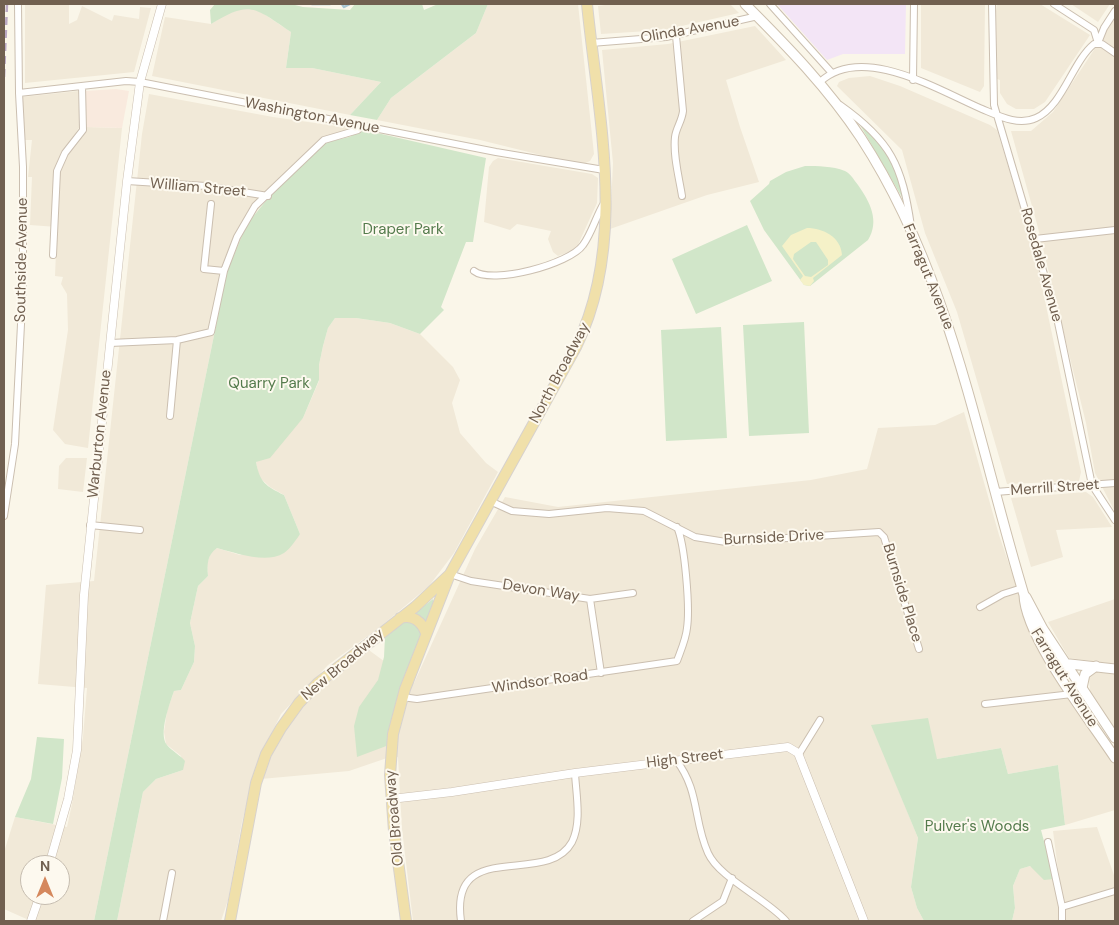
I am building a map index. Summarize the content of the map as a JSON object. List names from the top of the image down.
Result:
{
  "streets": {
    "main road": [
      "Farragut Avenue",
      "North Broadway",
      "New Broadway",
      "Old Broadway"
    ],
    "street": [
      "Olinda Avenue",
      "Washington Avenue",
      "William Street",
      "Southside Avenue",
      "Rosedale Avenue",
      "Warburton Avenue",
      "Merrill Street",
      "Burnside Drive",
      "Devon Way",
      "Burnside Place",
      "Windsor Road",
      "High Street"
    ]
  },
  "crossings": [
    ["Olinda Avenue", "Farragut Avenue"],
    ["Olinda Avenue", "North Broadway"],
    ["Washington Avenue", "Southside Avenue"],
    ["Washington Avenue", "North Broadway"],
    ["Washington Avenue", "Warburton Avenue"],
    ["William Street", "Warburton Avenue"],
    ["Rosedale Avenue", "Merrill Street"],
    ["Farragut Avenue", "Merrill Street"],
    ["North Broadway", "Burnside Drive"],
    ["North Broadway", "Devon Way"],
    ["North Broadway", "New Broadway"],
    ["North Broadway", "Old Broadway"],
    ["Burnside Drive", "Burnside Place"],
    ["Burnside Drive", "Windsor Road"],
    ["Devon Way", "New Broadway"],
    ["Devon Way", "Old Broadway"],
    ["New Broadway", "Old Broadway"],
    ["Windsor Road", "Old Broadway"],
    ["High Street", "Old Broadway"]
  ],
  "parks": ["Draper Park", "Quarry Park", "Pulver's Woods"],
  "north": "top"
}
